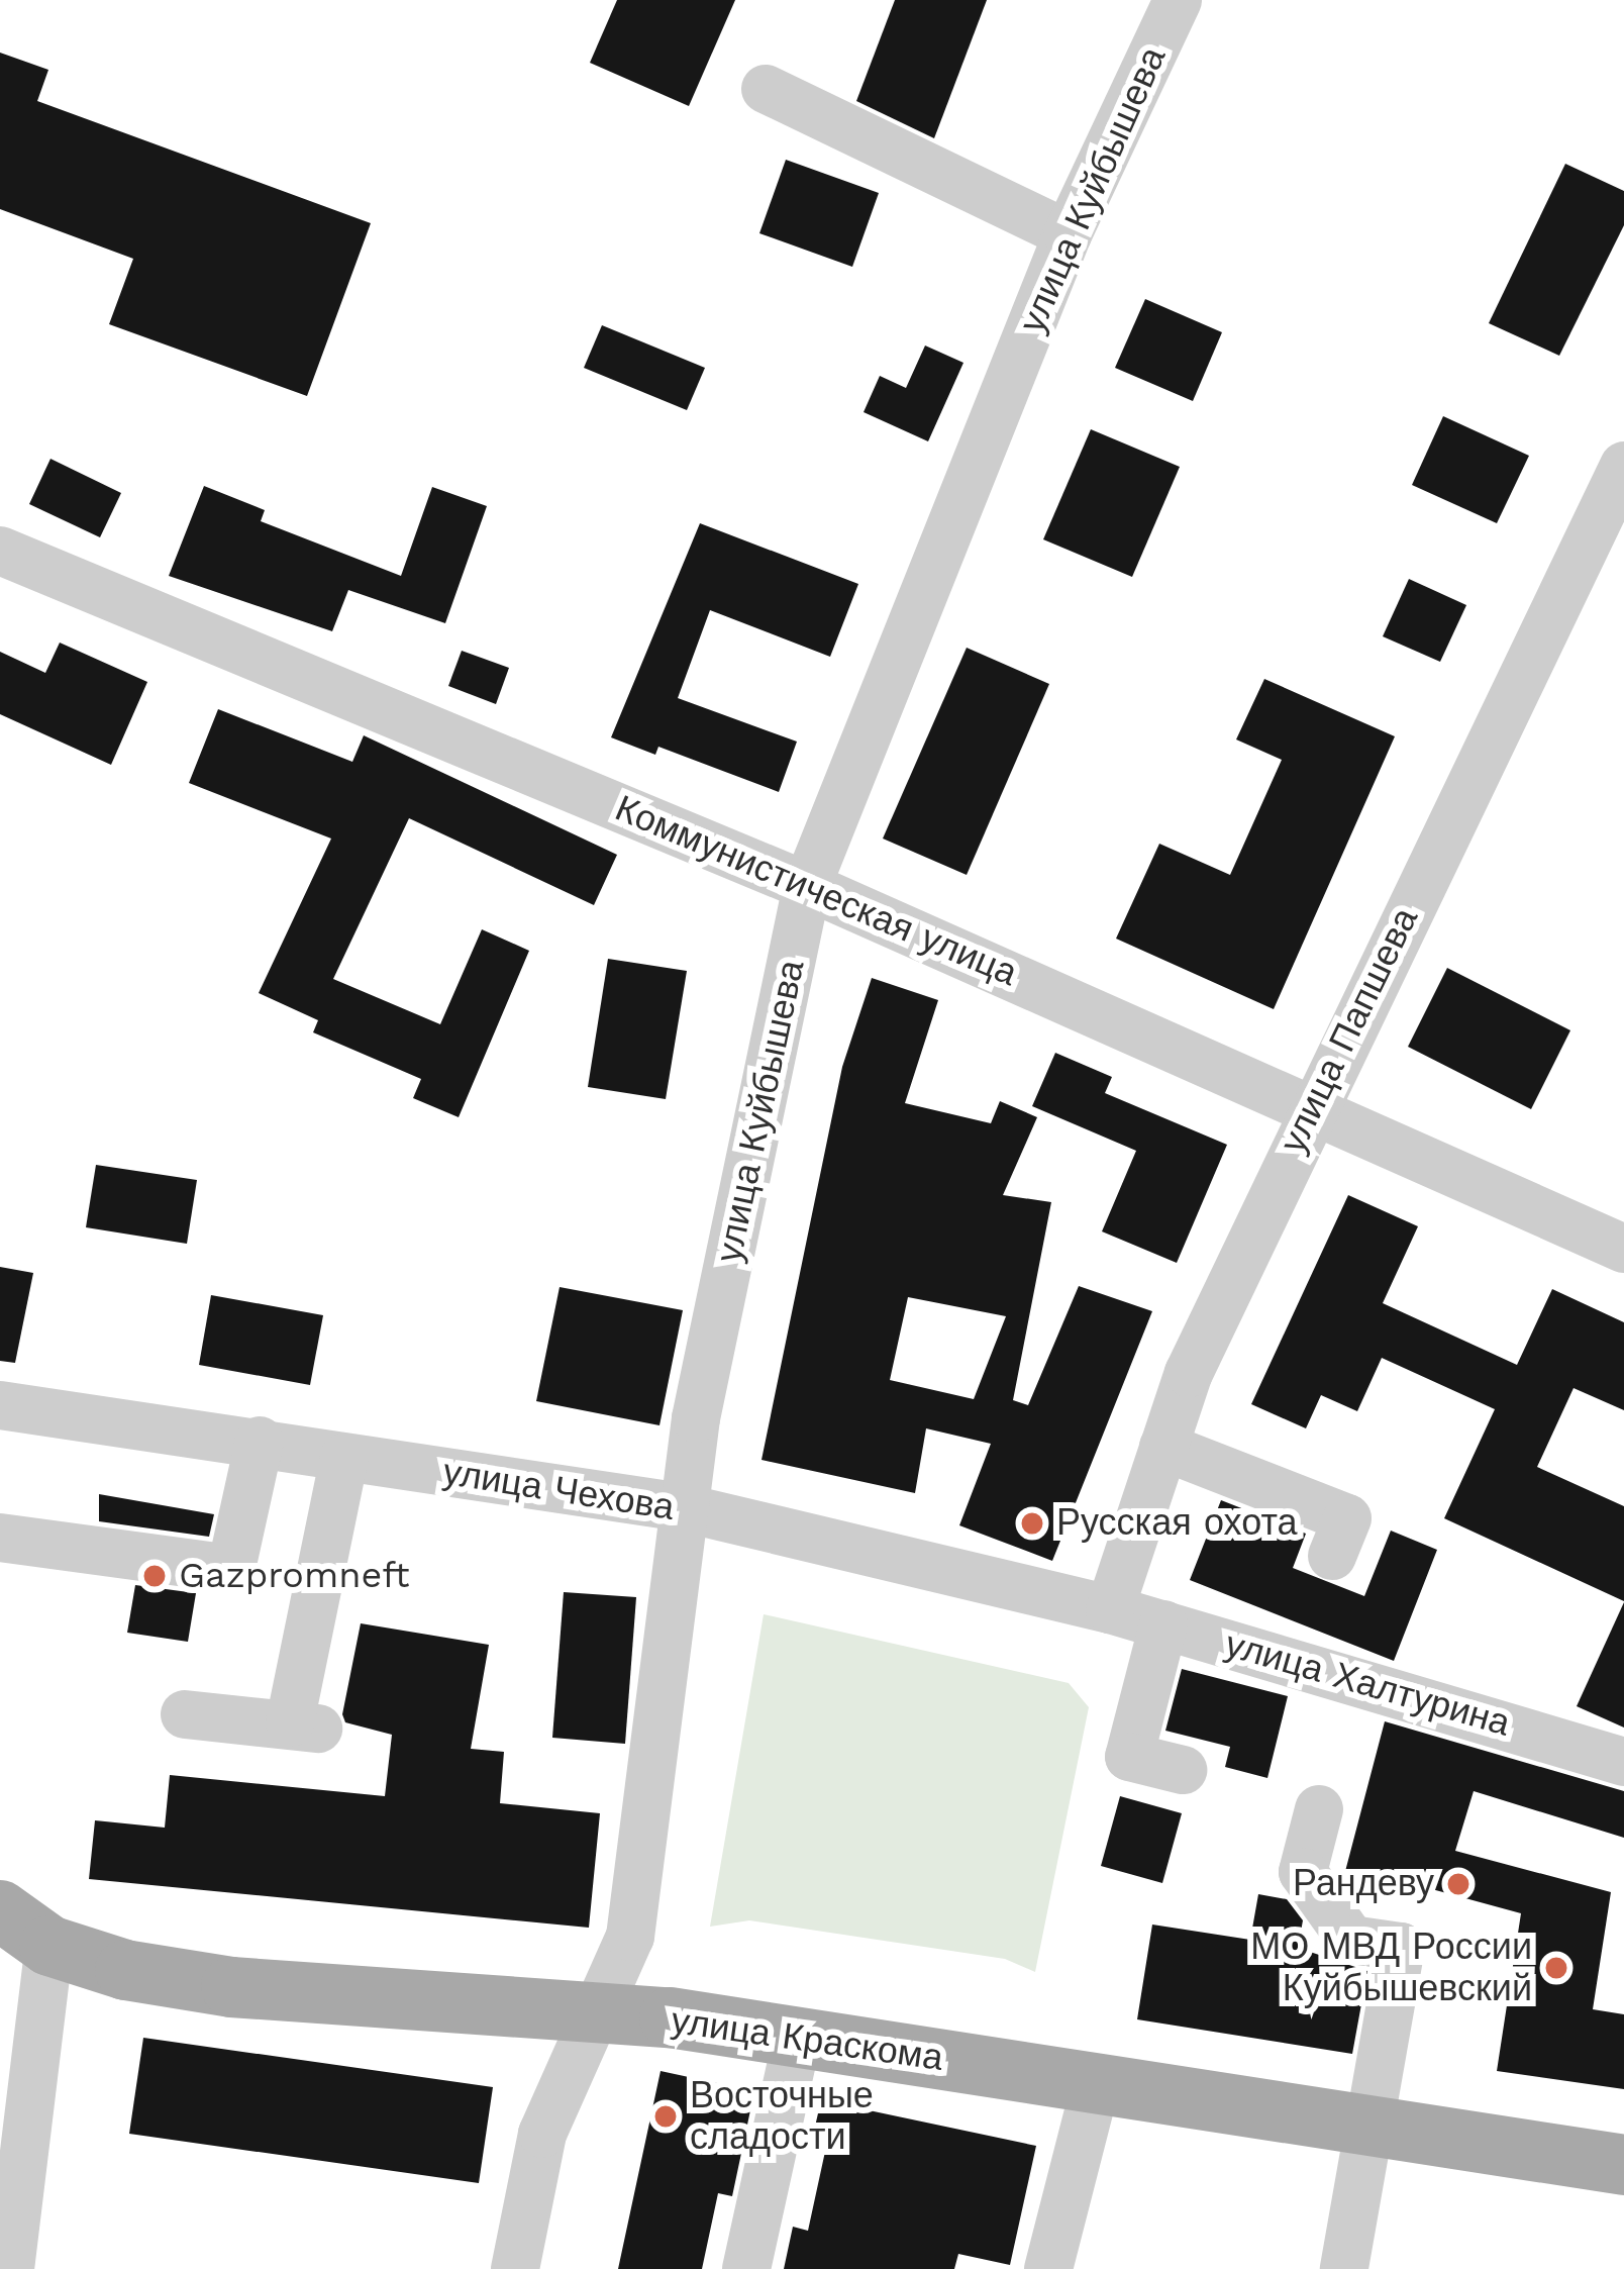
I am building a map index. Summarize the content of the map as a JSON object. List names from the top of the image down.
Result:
{
  "streets": {
    "main road": ["улица Краскома"],
    "street": [
      "улица Куйбышева",
      "Коммунистическая улица",
      "улица Папшева",
      "улица Чехова",
      "улица Халтурина"
    ]
  },
  "crossings": [
    ["улица Куйбышева", "Коммунистическая улица"],
    ["улица Куйбышева", "улица Чехова"],
    ["улица Куйбышева", "улица Краскома"],
    ["Коммунистическая улица", "улица Папшева"],
    ["улица Папшева", "улица Чехова"],
    ["улица Папшева", "улица Халтурина"],
    ["улица Чехова", "улица Халтурина"]
  ],
  "places": [
    "Русская охота",
    "Gazpromneft",
    "Рандеву",
    "МО МВД России Куйбышевский",
    "Восточные сладости"
  ]
}
